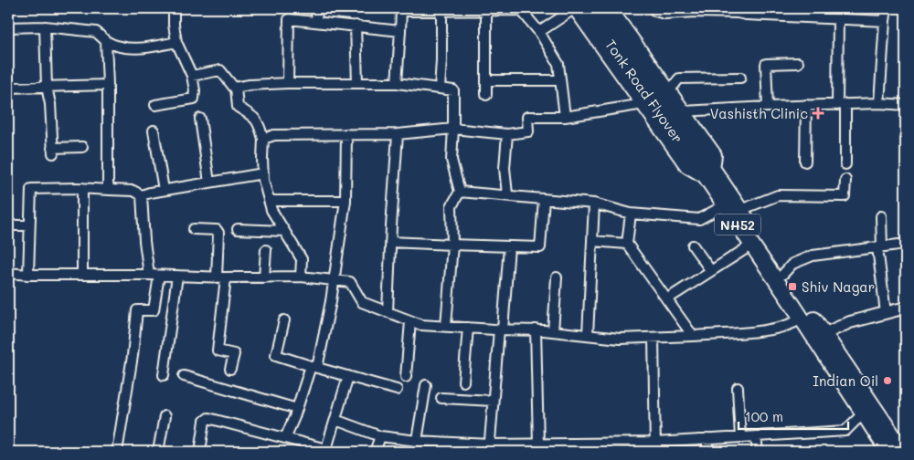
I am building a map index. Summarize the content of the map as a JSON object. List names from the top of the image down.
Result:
{
  "streets": {
    "highway": ["NH52"],
    "main road": ["Tonk Road Flyover"]
  },
  "crossings": [
    ["Tonk Road Flyover", "NH52"]
  ],
  "places": {
    "health": ["Vashisth Clinic"],
    "transit": ["Shiv Nagar"],
    "other": ["Indian Oil"]
  },
  "scale_bar": "100 m"
}
